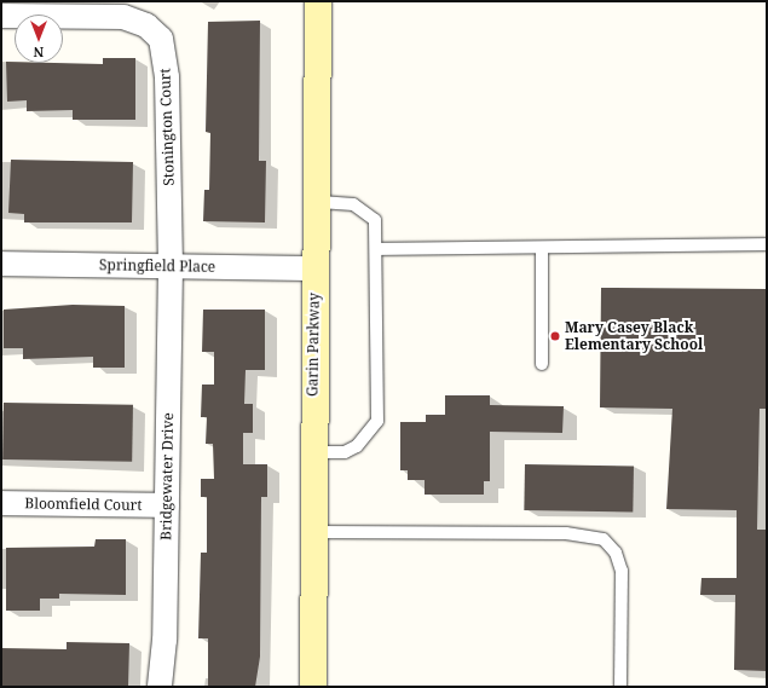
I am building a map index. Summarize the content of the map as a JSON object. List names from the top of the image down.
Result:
{
  "streets": {
    "street": [
      "Stonington Court",
      "Springfield Place",
      "Garin Parkway",
      "Bridgewater Drive",
      "Bloomfield Court"
    ]
  },
  "crossings": [
    ["Stonington Court", "Springfield Place"],
    ["Stonington Court", "Bridgewater Drive"],
    ["Springfield Place", "Garin Parkway"],
    ["Springfield Place", "Bridgewater Drive"],
    ["Bridgewater Drive", "Bloomfield Court"]
  ],
  "places": ["Mary Casey Black Elementary School"],
  "north": "bottom"
}
